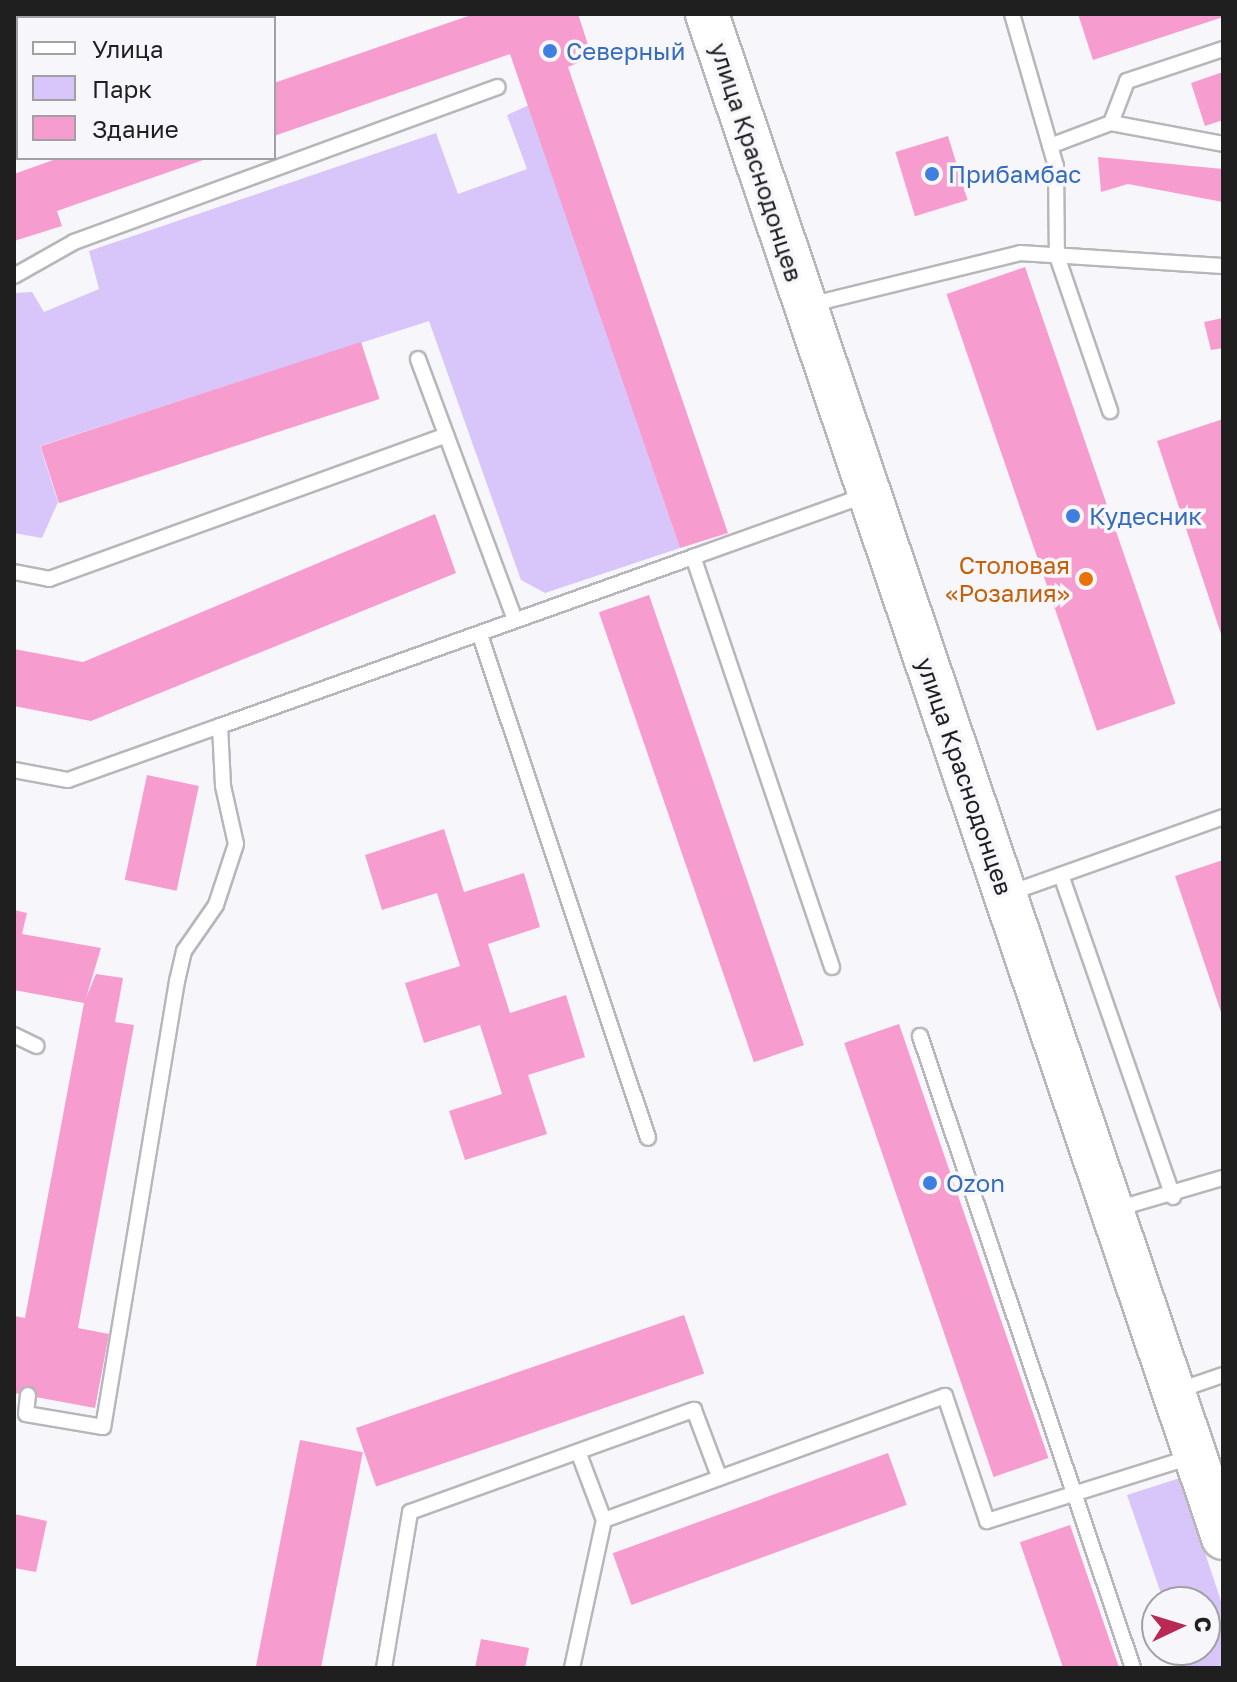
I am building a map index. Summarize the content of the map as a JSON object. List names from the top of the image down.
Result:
{
  "streets": {
    "main road": ["улица Краснодонцев"]
  },
  "places": [
    "Северный",
    "Прибамбас",
    "Кудесник",
    "Столовая «Розалия»",
    "Ozon"
  ],
  "legend": ["Улица", "Парк", "Здание"],
  "north": "right"
}
